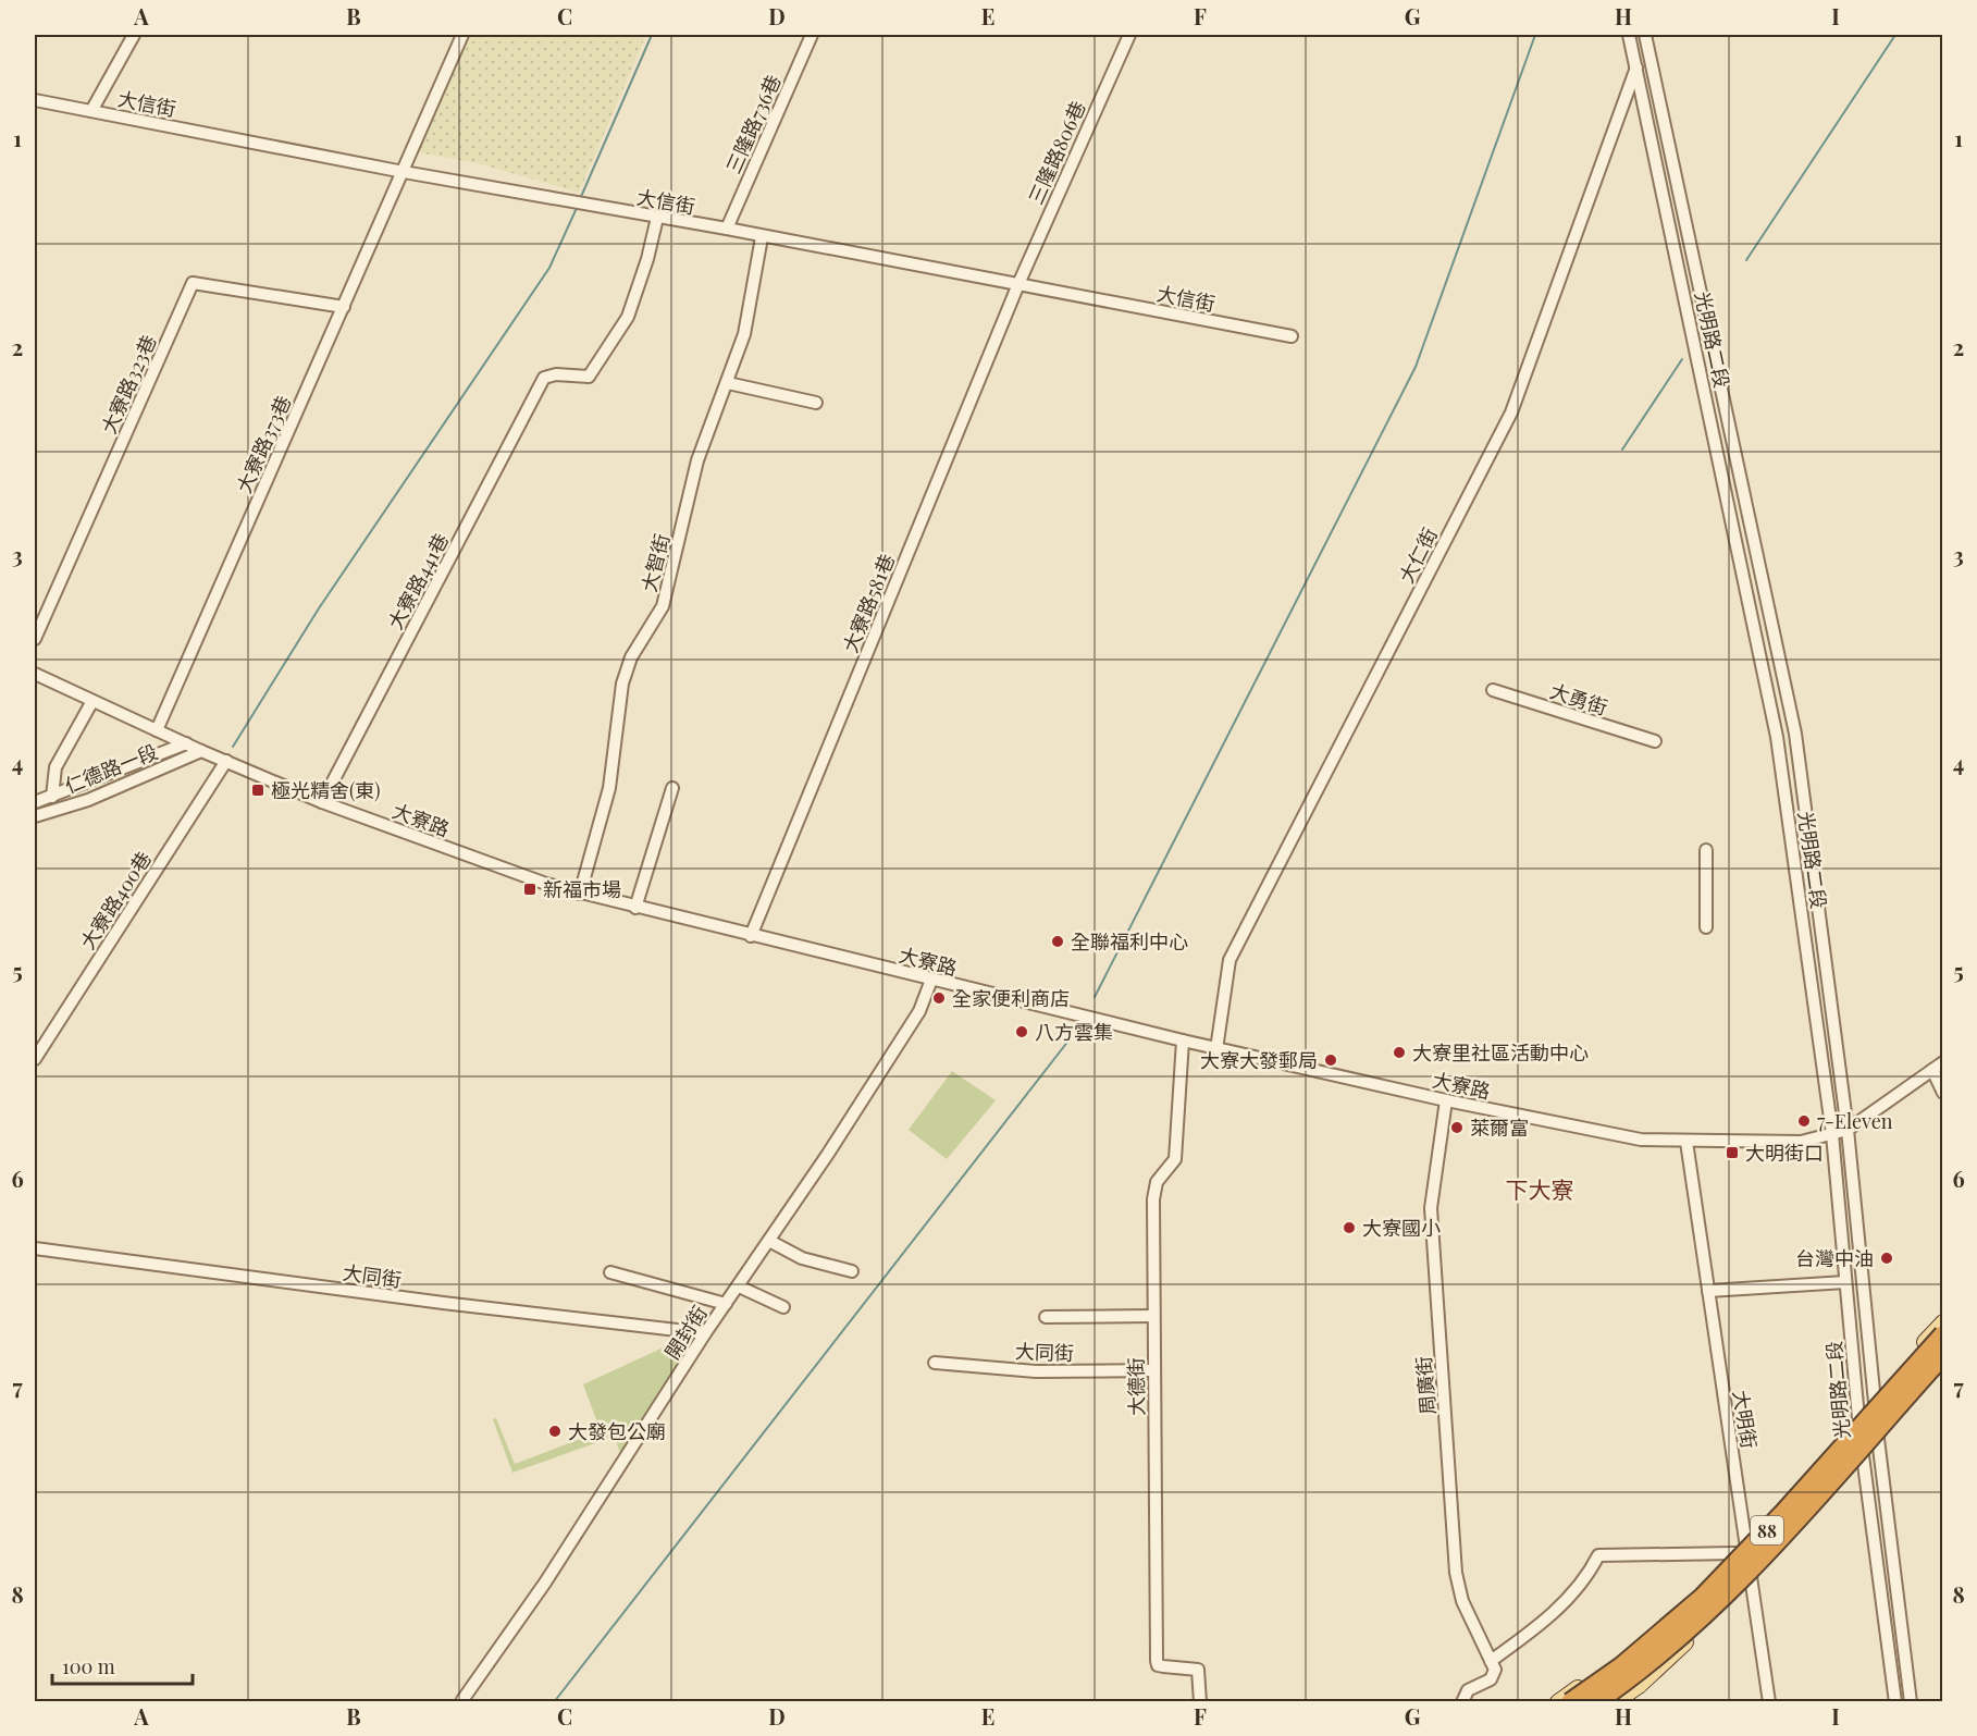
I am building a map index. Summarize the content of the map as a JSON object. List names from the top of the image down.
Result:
{
  "streets": {
    "highway": ["88"],
    "street": [
      "大信街",
      "三隆路736巷",
      "三隆路806巷",
      "光明路二段",
      "大寮路323巷",
      "大寮路373巷",
      "大仁街",
      "大智街",
      "大寮路441巷",
      "大寮路581巷",
      "大勇街",
      "仁德路一段",
      "大寮路",
      "大寮路400巷",
      "大同街",
      "開封街",
      "周廣街",
      "大德街",
      "大明街"
    ]
  },
  "crossings": [
    ["大信街", "三隆路736巷"],
    ["大信街", "三隆路806巷"],
    ["大信街", "大寮路373巷"],
    ["大信街", "大智街"],
    ["大信街", "大寮路441巷"],
    ["大信街", "大寮路581巷"],
    ["三隆路806巷", "大寮路581巷"],
    ["光明路二段", "大仁街"],
    ["光明路二段", "大寮路"],
    ["大寮路323巷", "大寮路373巷"],
    ["大寮路373巷", "大寮路"],
    ["大仁街", "大寮路"],
    ["大智街", "大寮路"],
    ["大寮路441巷", "大寮路"],
    ["大寮路581巷", "大寮路"],
    ["仁德路一段", "大寮路"],
    ["大寮路", "大寮路400巷"],
    ["大寮路", "開封街"],
    ["大寮路", "周廣街"],
    ["大寮路", "大德街"],
    ["大寮路", "大明街"],
    ["大同街", "開封街"],
    ["大同街", "大德街"]
  ],
  "districts": ["下大寮"],
  "places": {
    "transit": ["極光精舍(東)", "新福市場", "大明街口"],
    "other": [
      "全聯福利中心",
      "全家便利商店",
      "八方雲集",
      "大寮里社區活動中心",
      "大寮大發郵局",
      "7-Eleven",
      "萊爾富",
      "大寮國小",
      "台灣中油",
      "大發包公廟"
    ]
  },
  "scale_bar": "100 m",
  "grid": {
    "columns": [
      "A",
      "B",
      "C",
      "D",
      "E",
      "F",
      "G",
      "H",
      "I"
    ],
    "rows": [
      "1",
      "2",
      "3",
      "4",
      "5",
      "6",
      "7",
      "8"
    ]
  }
}
